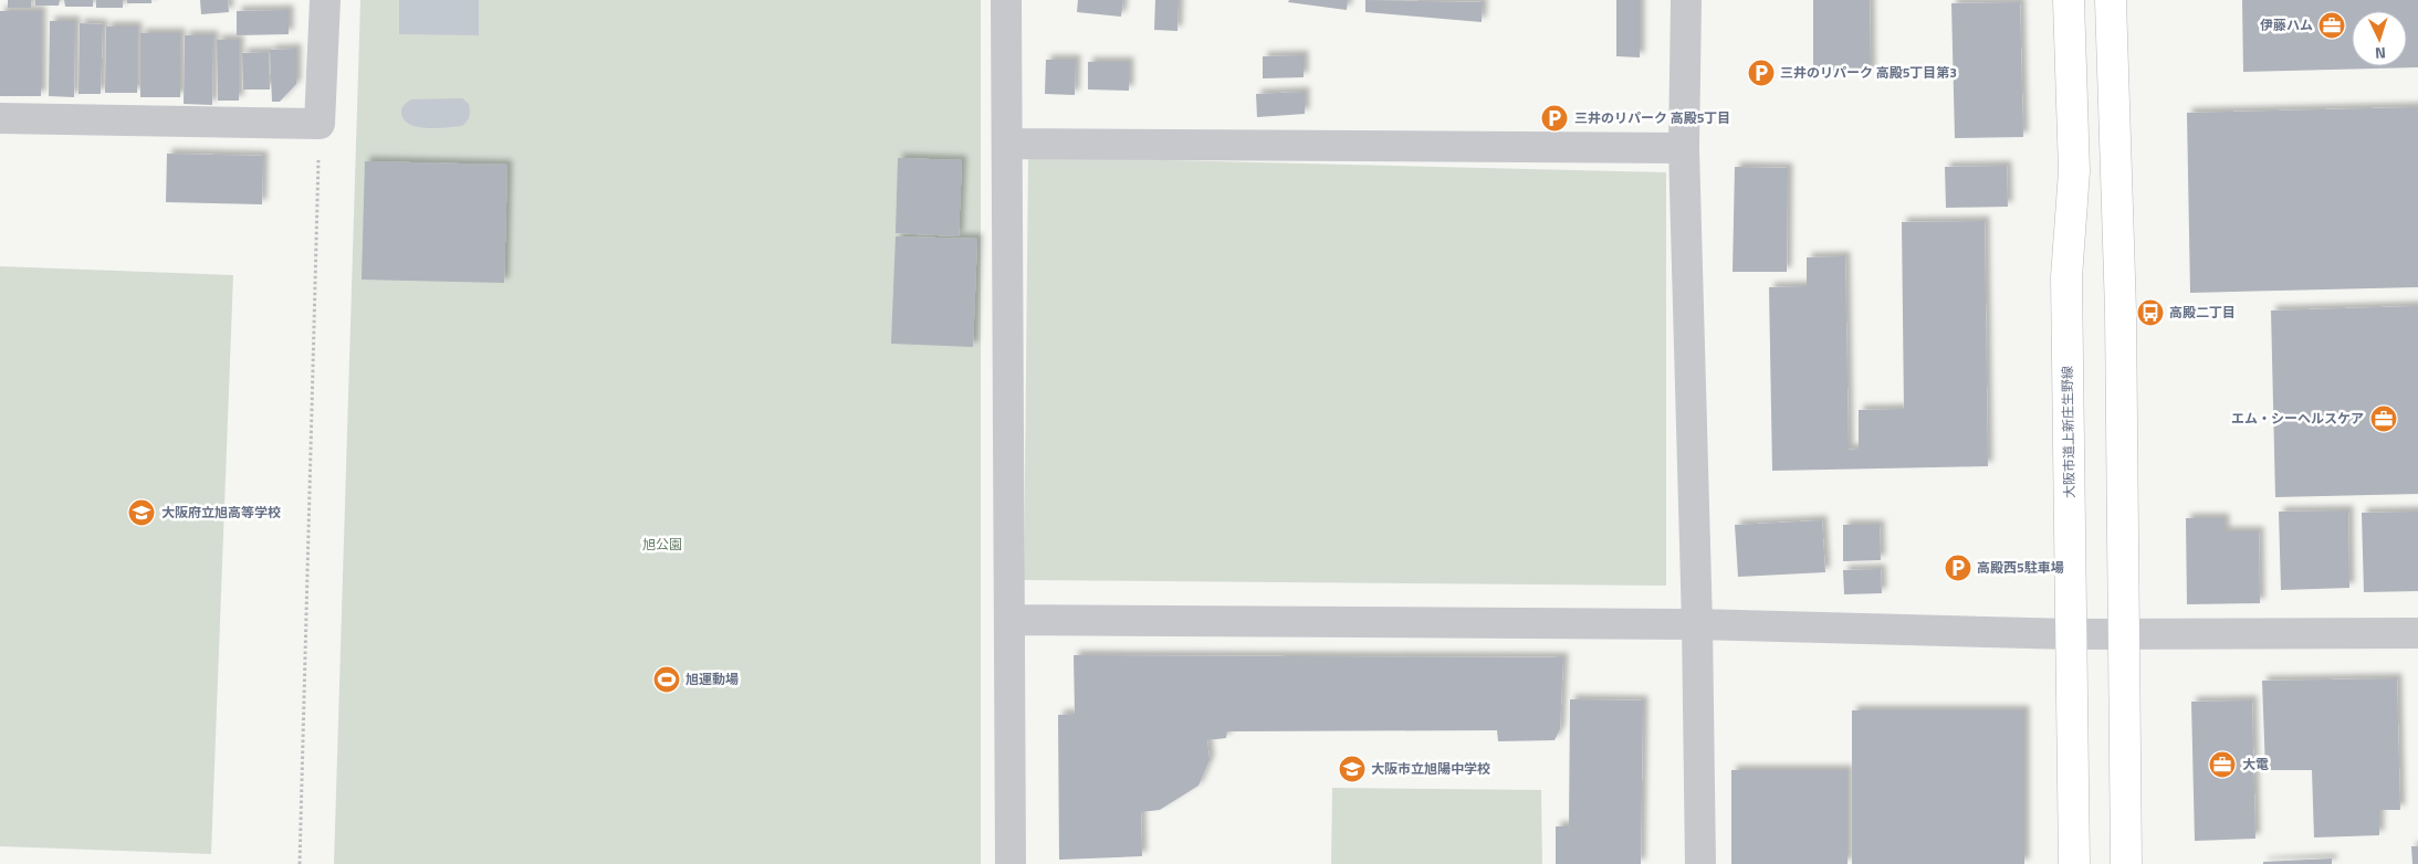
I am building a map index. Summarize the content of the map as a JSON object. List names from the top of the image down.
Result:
{
  "streets": {
    "main road": ["大阪市道上新庄生野線"]
  },
  "parks": ["旭公園"],
  "places": {
    "office": ["伊藤ハム", "エム・シーヘルスケア", "大電"],
    "parking": ["三井のリパーク 高殿5丁目第3", "三井のリパーク 高殿5丁目", "高殿西5駐車場"],
    "bus stop": ["高殿二丁目"],
    "school or university": ["大阪府立旭高等学校", "大阪市立旭陽中学校"],
    "sports": ["旭運動場"]
  },
  "north": "bottom"
}
